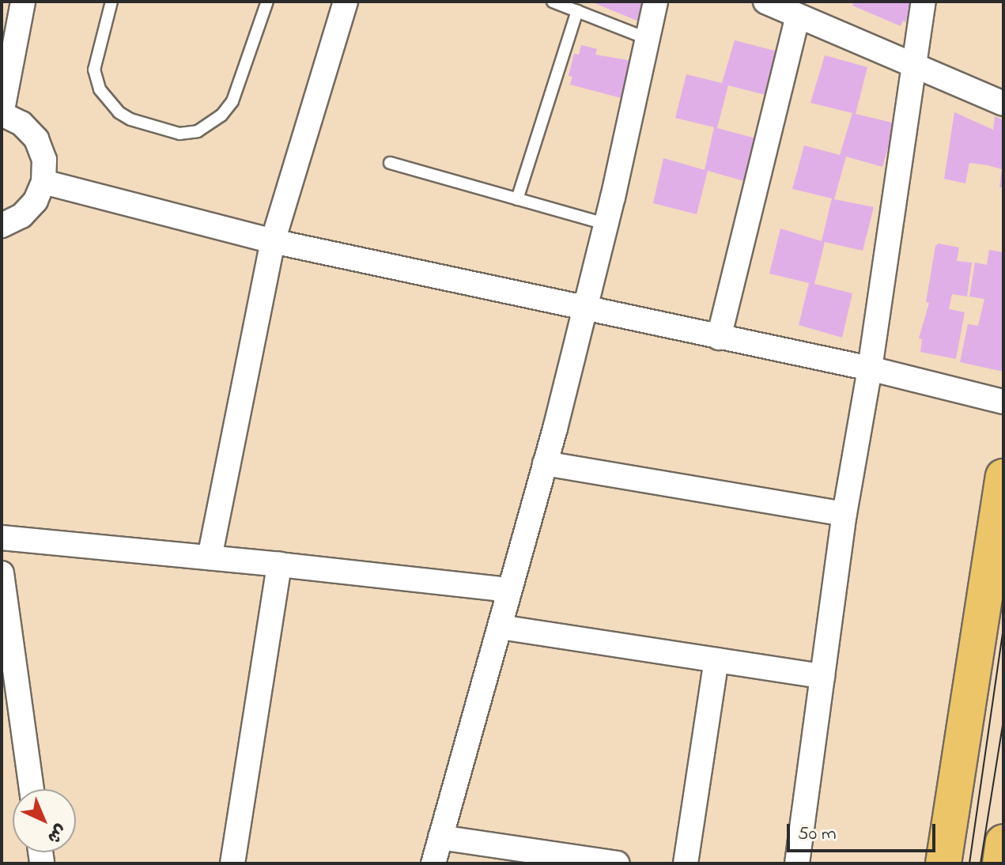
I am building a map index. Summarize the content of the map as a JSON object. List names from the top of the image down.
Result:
{
  "scale_bar": "50 m",
  "north": "bottom right"
}
